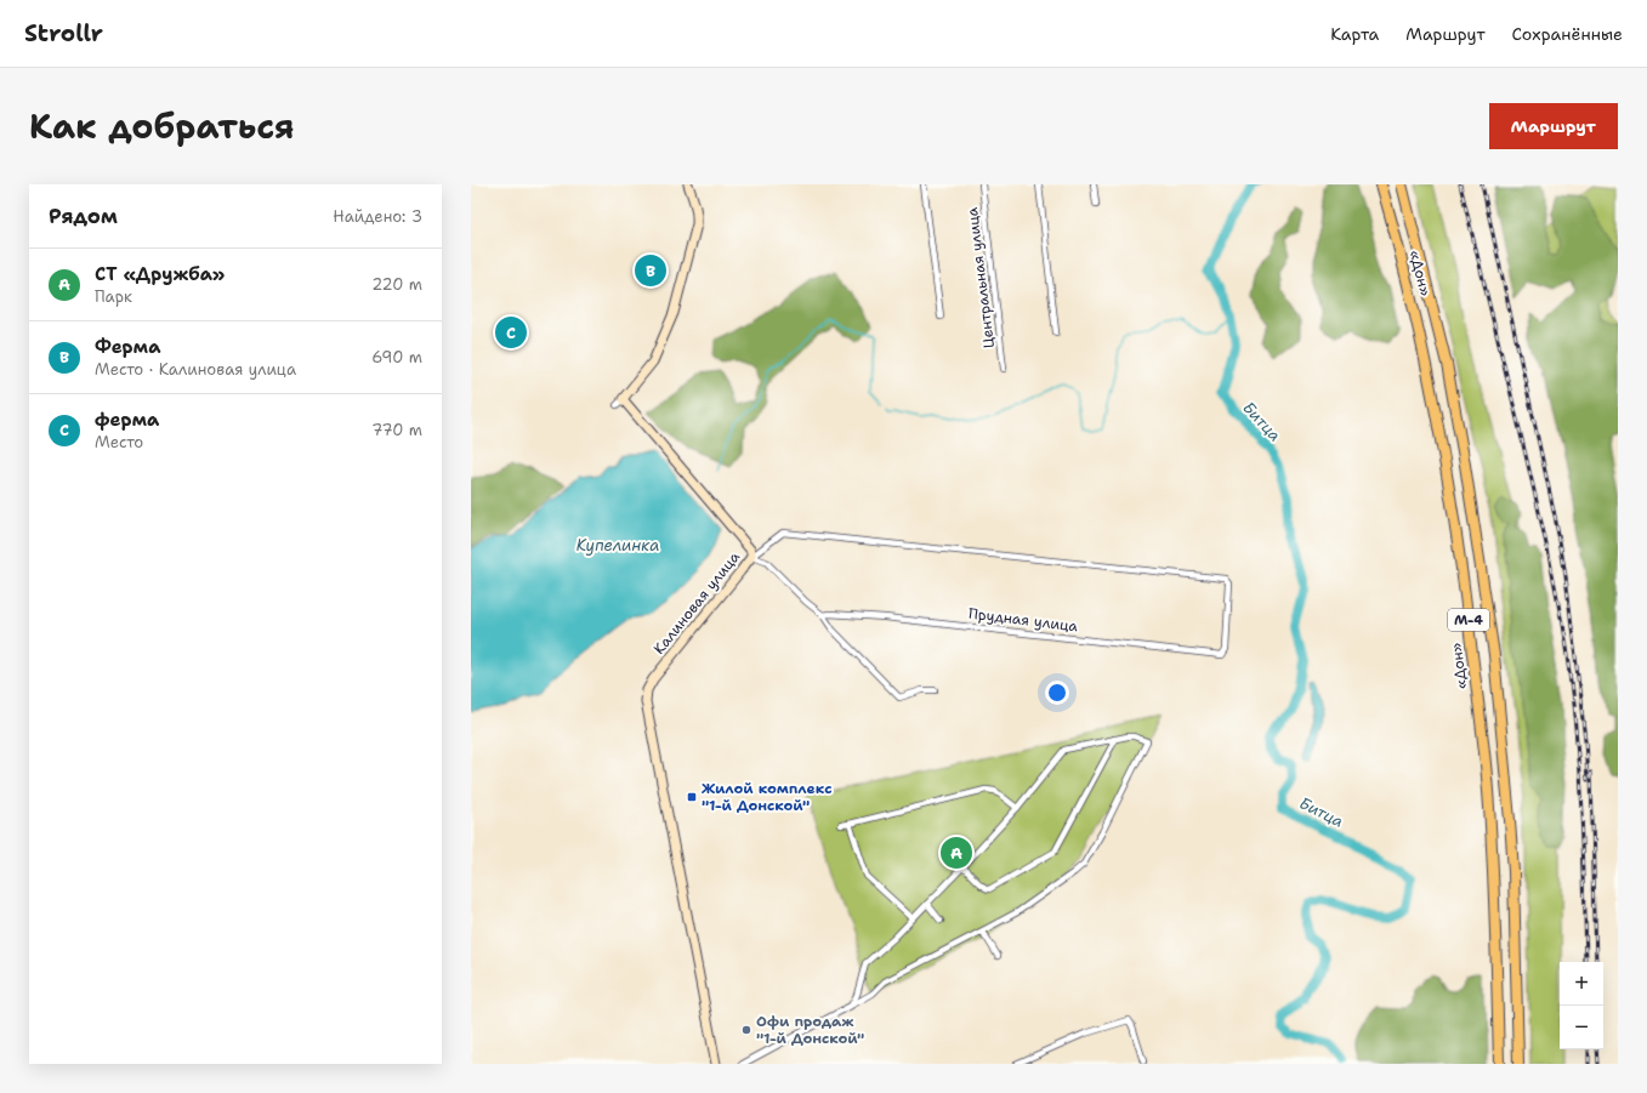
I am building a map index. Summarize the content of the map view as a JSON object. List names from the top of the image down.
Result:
{
  "streets": {
    "highway": ["«Дон»", "М-4"],
    "street": ["Центральная улица", "Калиновая улица", "Прудная улица"]
  },
  "crossings": [
    ["Калиновая улица", "Прудная улица"]
  ],
  "water": ["Битца", "Купелинка"],
  "places": {
    "transit": ["Жилой комплекс \"1-й Донской\""],
    "other": ["Офи продаж \"1-й Донской\""]
  },
  "page": {
    "header": "Strollr",
    "nav": ["Карта", "Маршрут", "Сохранённые"],
    "title": "Как добраться",
    "buttons": "Маршрут",
    "heading": ["Рядом", "Найдено: 3"],
    "list": [
      {
        "mark": "A",
        "name": "СТ «Дружба»",
        "note": "Парк",
        "value": "220 m"
      },
      {
        "mark": "B",
        "name": "Ферма",
        "note": "Место · Калиновая улица",
        "value": "690 m"
      },
      {
        "mark": "C",
        "name": "ферма",
        "note": "Место",
        "value": "770 m"
      }
    ],
    "pins": ["B", "C", "A"],
    "map_buttons": ["+", "−"]
  }
}
